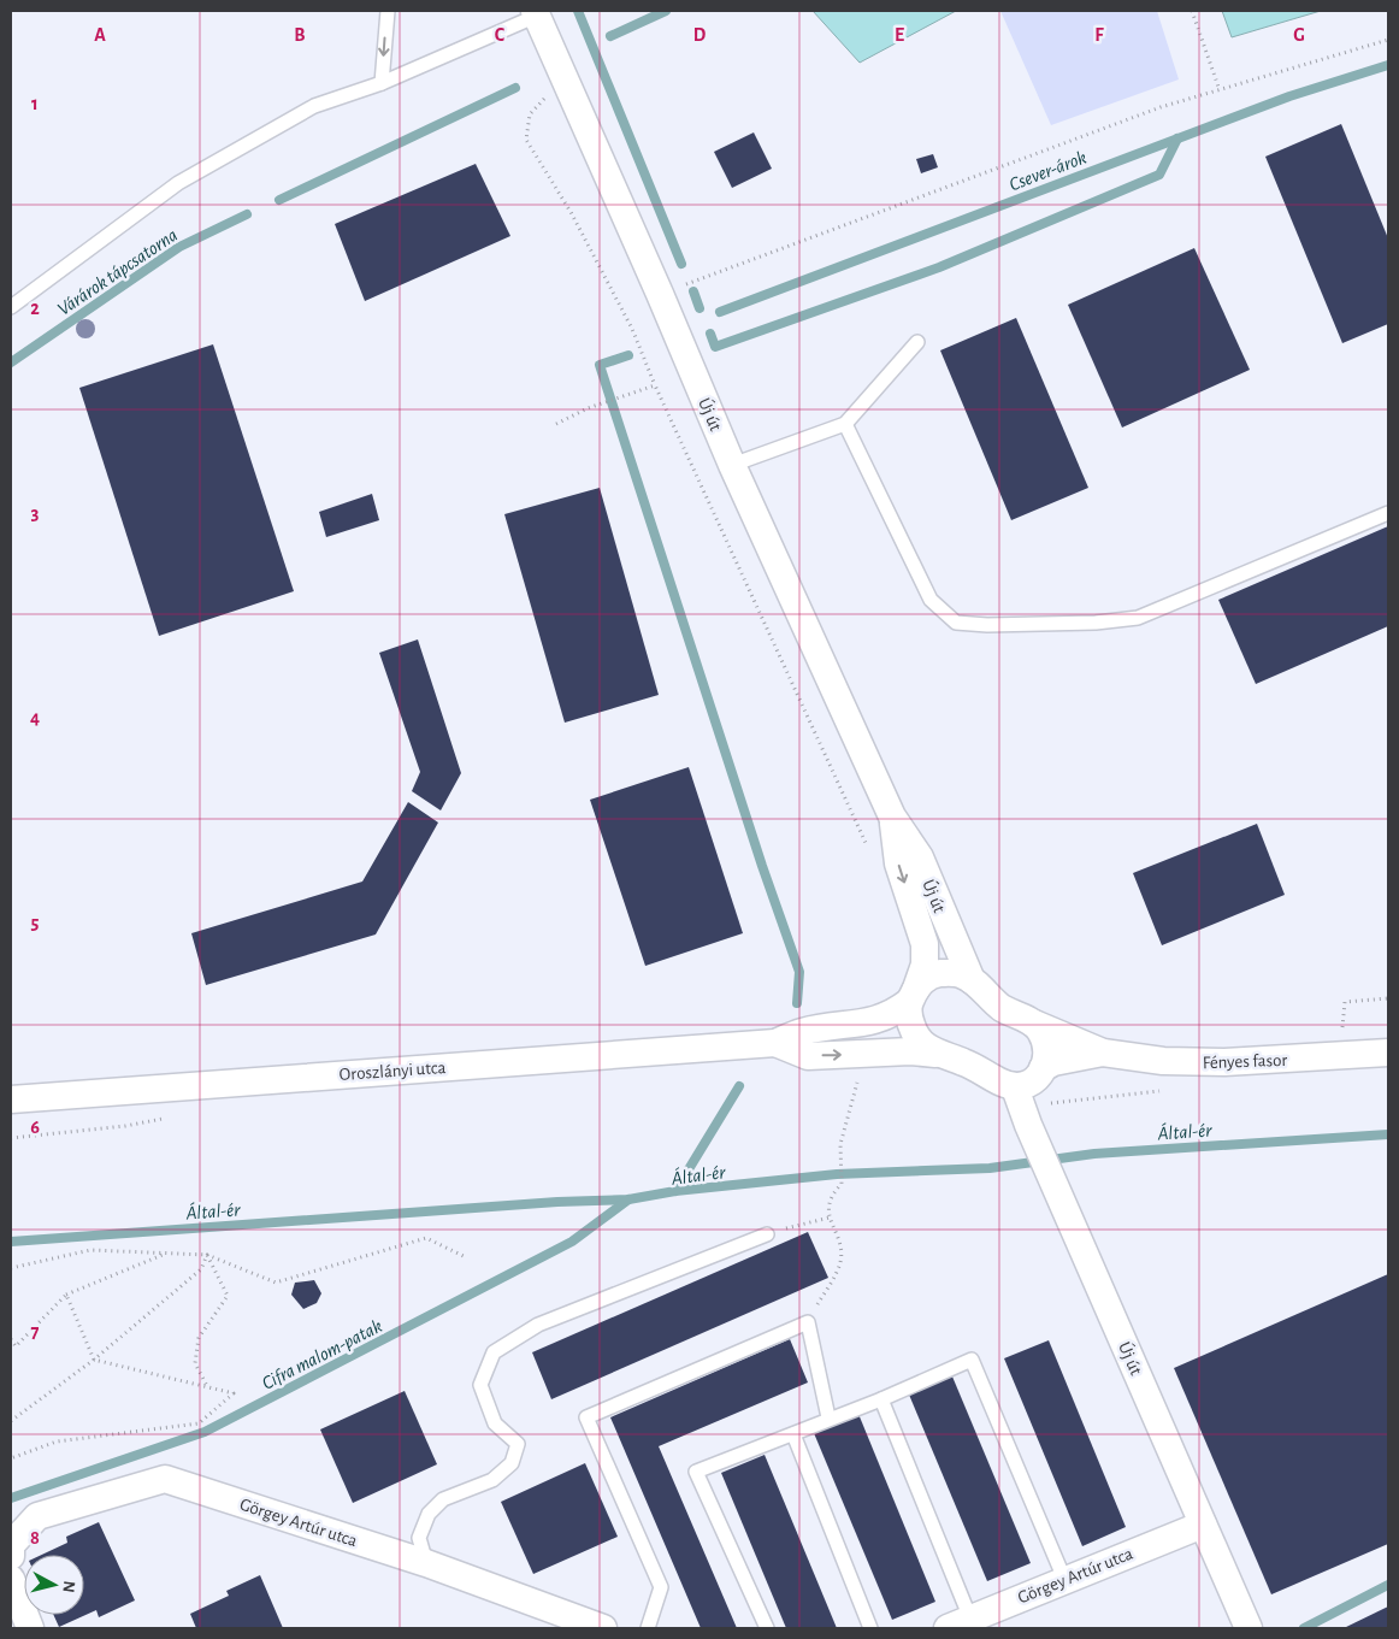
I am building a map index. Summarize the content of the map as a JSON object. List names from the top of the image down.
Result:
{
  "streets": {
    "street": [
      "Új út",
      "Fényes fasor",
      "Oroszlányi utca",
      "Görgey Artúr utca"
    ]
  },
  "crossings": [
    ["Új út", "Fényes fasor"],
    ["Új út", "Oroszlányi utca"],
    ["Új út", "Görgey Artúr utca"],
    ["Fényes fasor", "Oroszlányi utca"]
  ],
  "water": [
    "Csever-árok",
    "Várárok tápcsatorna",
    "Által-ér",
    "Cifra malom-patak"
  ],
  "north": "right",
  "grid": {
    "columns": [
      "A",
      "B",
      "C",
      "D",
      "E",
      "F",
      "G"
    ],
    "rows": [
      "1",
      "2",
      "3",
      "4",
      "5",
      "6",
      "7",
      "8"
    ]
  }
}
